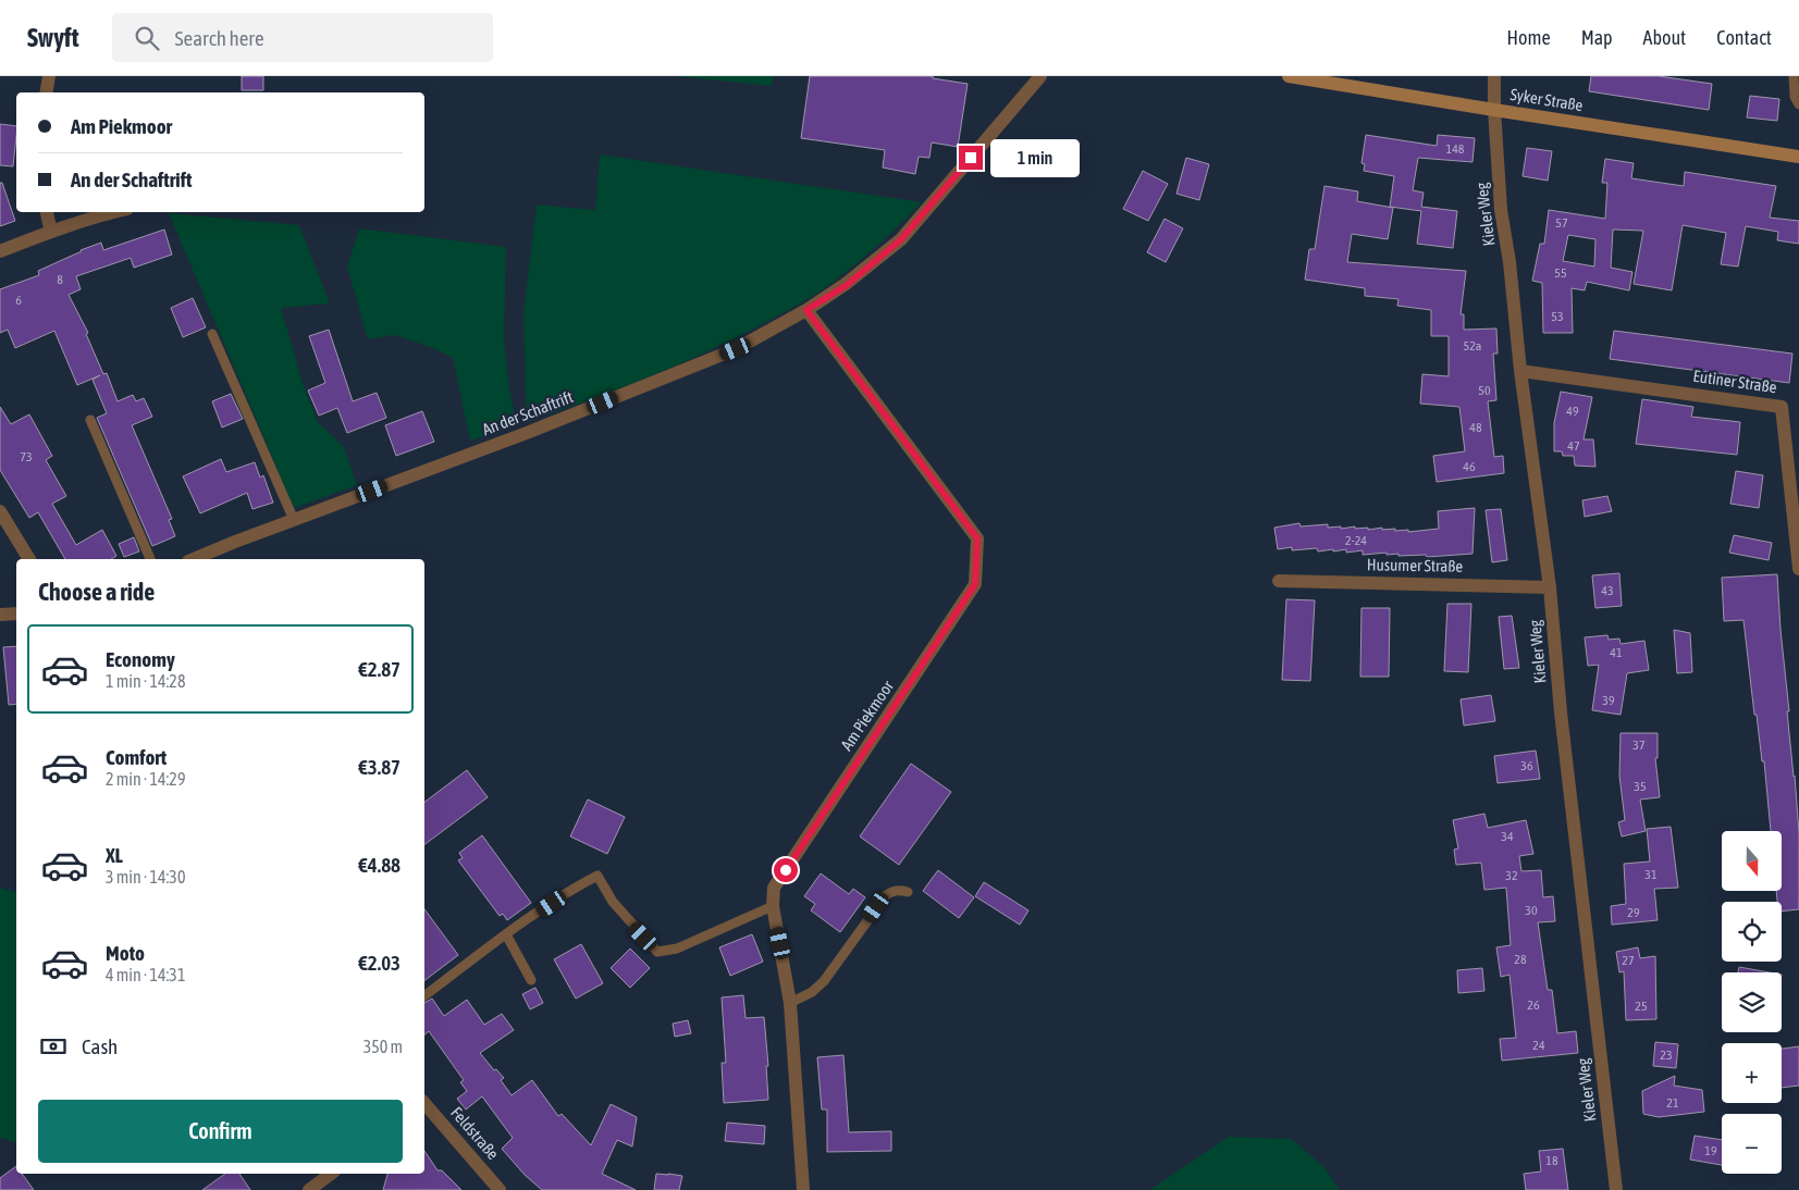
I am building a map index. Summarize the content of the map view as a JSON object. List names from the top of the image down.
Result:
{
  "streets": {
    "main road": ["Syker Straße"],
    "street": [
      "Kieler Weg",
      "Eutiner Straße",
      "An der Schaftrift",
      "Husumer Straße",
      "Am Piekmoor",
      "Feldstraße"
    ]
  },
  "crossings": [
    ["Syker Straße", "Kieler Weg"],
    ["Kieler Weg", "Eutiner Straße"],
    ["Kieler Weg", "Husumer Straße"],
    ["An der Schaftrift", "Am Piekmoor"]
  ],
  "house_numbers": [
    "148",
    "57",
    "55",
    "8",
    "6",
    "53",
    "52a",
    "50",
    "49",
    "48",
    "47",
    "73",
    "46",
    "2-24",
    "43",
    "41",
    "39",
    "37",
    "36",
    "35",
    "34",
    "31",
    "32",
    "30",
    "29",
    "28",
    "27",
    "26",
    "25",
    "24",
    "23",
    "21",
    "19",
    "18"
  ],
  "north": "bottom",
  "page": {
    "header": "Swyft",
    "search": "Search here",
    "nav": [
      "Home",
      "Map",
      "About",
      "Contact"
    ],
    "banner": ["Am Piekmoor", "An der Schaftrift"],
    "bubble": "1 min",
    "heading": "Choose a ride",
    "list": [
      {
        "name": "Economy",
        "note": "1 min · 14:28",
        "value": "€2.87"
      },
      {
        "name": "Comfort",
        "note": "2 min · 14:29",
        "value": "€3.87"
      },
      {
        "name": "XL",
        "note": "3 min · 14:30",
        "value": "€4.88"
      },
      {
        "name": "Moto",
        "note": "4 min · 14:31",
        "value": "€2.03"
      }
    ],
    "map_buttons": ["+", "−"],
    "pay": ["Cash", "350 m"],
    "buttons": "Confirm"
  }
}
